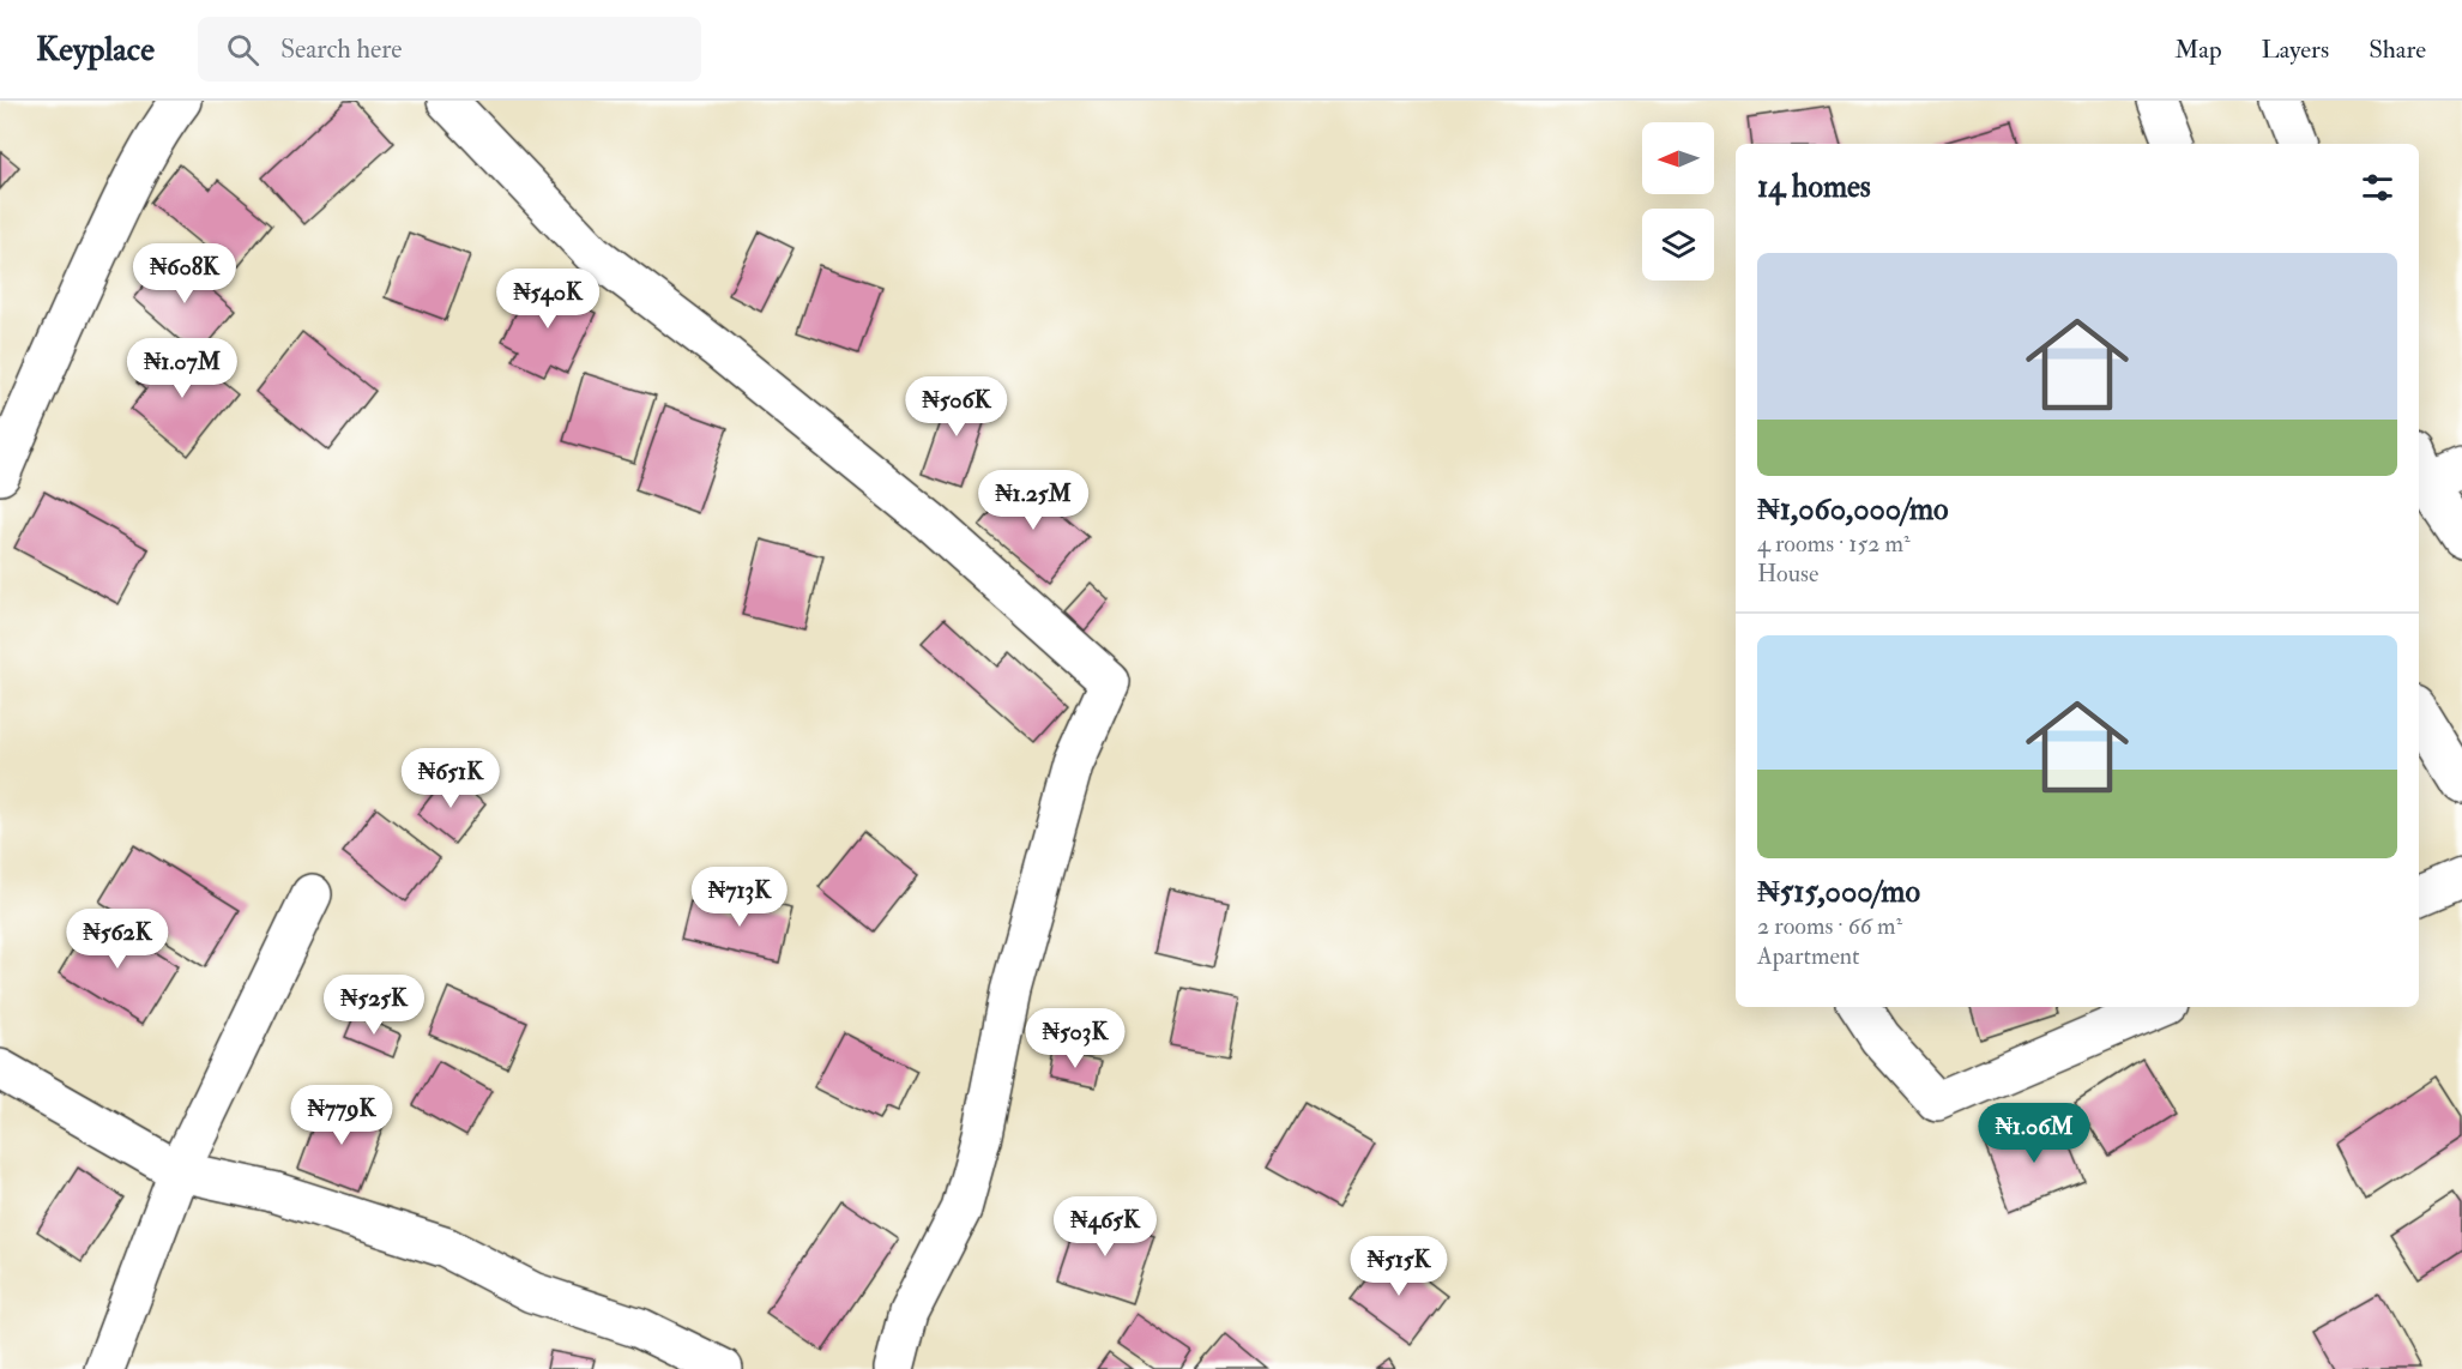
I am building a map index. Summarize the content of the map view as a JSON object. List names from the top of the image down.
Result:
{
  "north": "left",
  "page": {
    "header": "Keyplace",
    "search": "Search here",
    "nav": ["Map", "Layers", "Share"],
    "heading": "14 homes",
    "list": [
      {
        "name": "₦1,060,000/mo",
        "note": "4 rooms · 152 m² · House"
      },
      {
        "name": "₦515,000/mo",
        "note": "2 rooms · 66 m² · Apartment"
      }
    ],
    "price": [
      "₦608K",
      "₦540K",
      "₦1.07M",
      "₦506K",
      "₦1.25M",
      "₦651K",
      "₦713K",
      "₦562K",
      "₦525K",
      "₦503K",
      "₦779K",
      "₦1.06M",
      "₦465K",
      "₦515K"
    ]
  }
}
